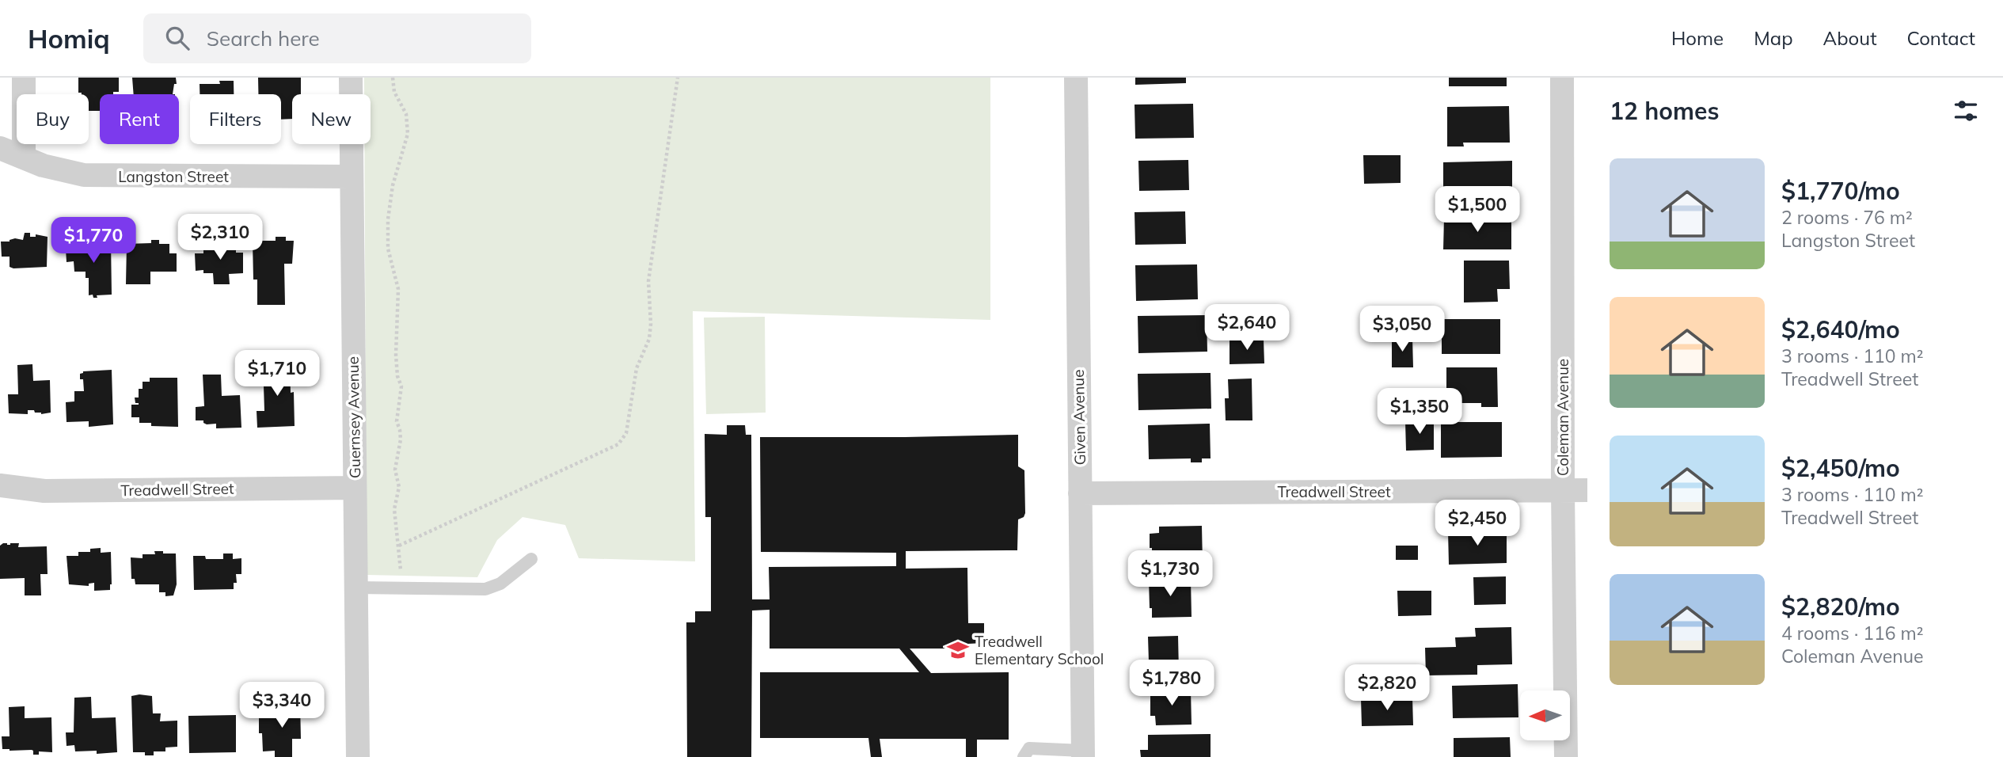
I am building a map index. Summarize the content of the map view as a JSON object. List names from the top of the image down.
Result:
{
  "streets": {
    "street": [
      "Langston Street",
      "Guernsey Avenue",
      "Given Avenue",
      "Coleman Avenue",
      "Treadwell Street"
    ]
  },
  "crossings": [
    ["Langston Street", "Guernsey Avenue"],
    ["Guernsey Avenue", "Treadwell Street"],
    ["Given Avenue", "Treadwell Street"],
    ["Coleman Avenue", "Treadwell Street"]
  ],
  "places": {
    "school or university": ["Treadwell Elementary School"]
  },
  "north": "left",
  "page": {
    "header": "Homiq",
    "search": "Search here",
    "nav": [
      "Home",
      "Map",
      "About",
      "Contact"
    ],
    "heading": "12 homes",
    "chip": [
      "Buy",
      "Rent",
      "Filters",
      "New"
    ],
    "list": [
      {
        "name": "$1,770/mo",
        "note": "2 rooms · 76 m² · Langston Street"
      },
      {
        "name": "$2,640/mo",
        "note": "3 rooms · 110 m² · Treadwell Street"
      },
      {
        "name": "$2,450/mo",
        "note": "3 rooms · 110 m² · Treadwell Street"
      },
      {
        "name": "$2,820/mo",
        "note": "4 rooms · 116 m² · Coleman Avenue"
      }
    ],
    "price": [
      "$1,500",
      "$2,310",
      "$1,770",
      "$2,640",
      "$3,050",
      "$1,710",
      "$1,350",
      "$2,450",
      "$1,730",
      "$1,780",
      "$2,820",
      "$3,340"
    ]
  }
}
